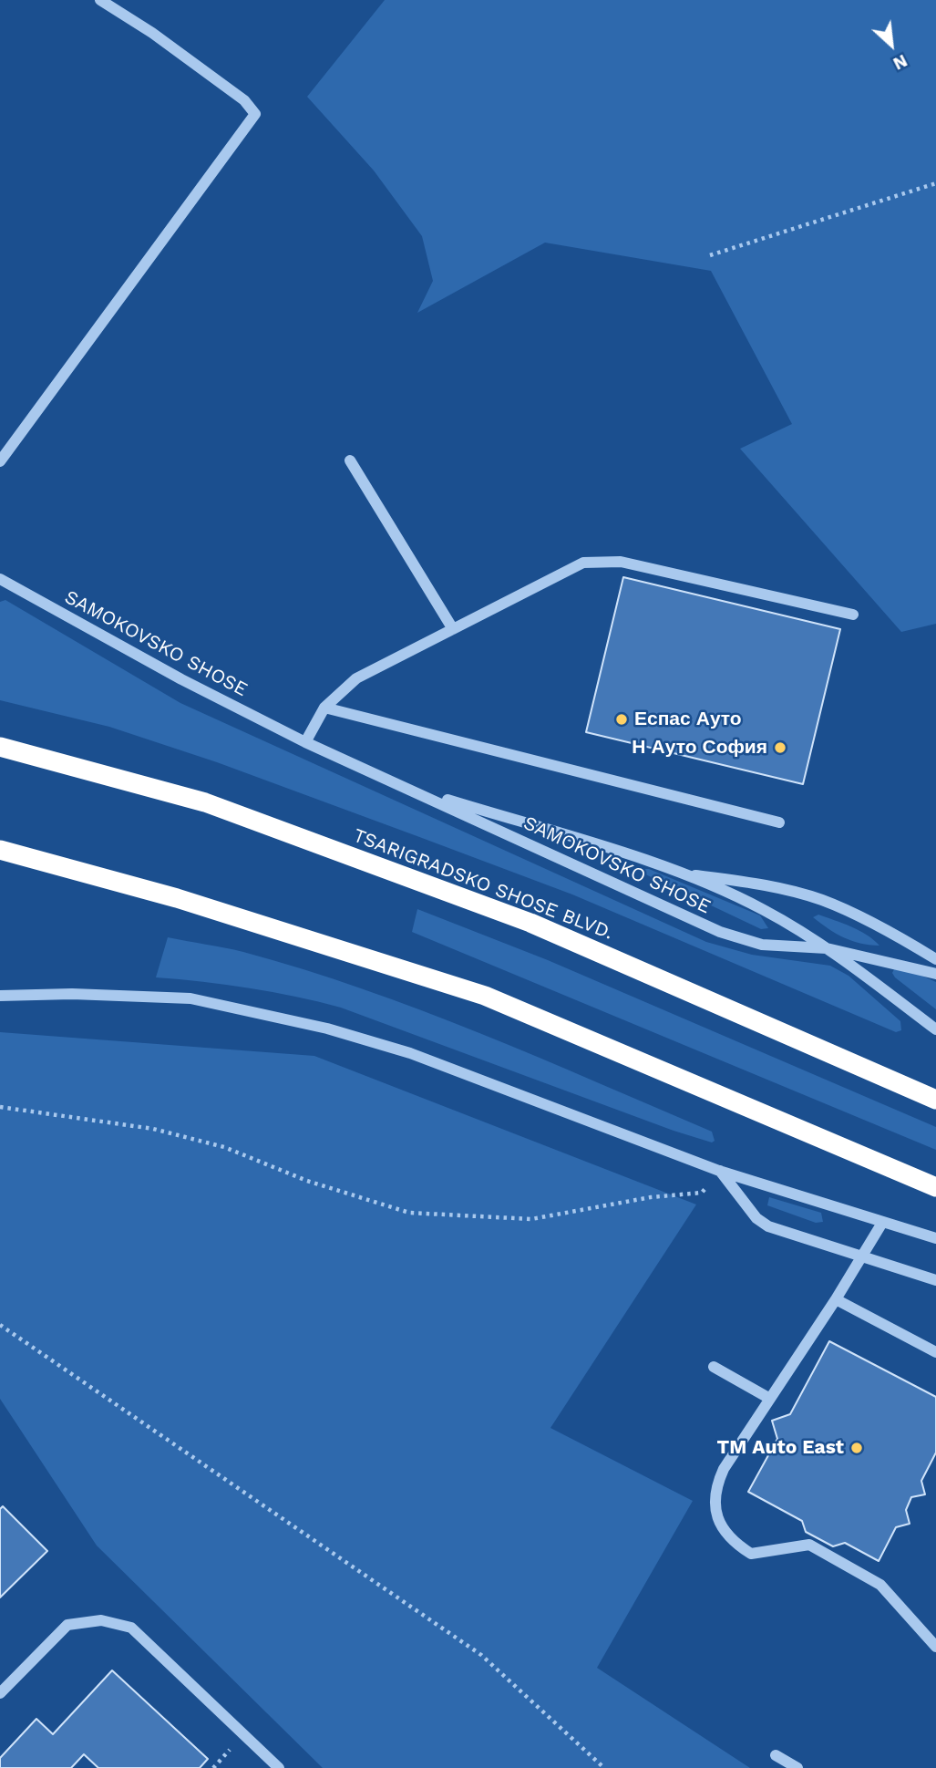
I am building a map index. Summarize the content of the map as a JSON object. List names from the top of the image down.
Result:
{
  "streets": {
    "highway": ["TSARIGRADSKO SHOSE BLVD."],
    "street": ["SAMOKOVSKO SHOSE"]
  },
  "places": ["Еспас Ауто", "Н Ауто София", "TM Auto East"],
  "north": "bottom right"
}
